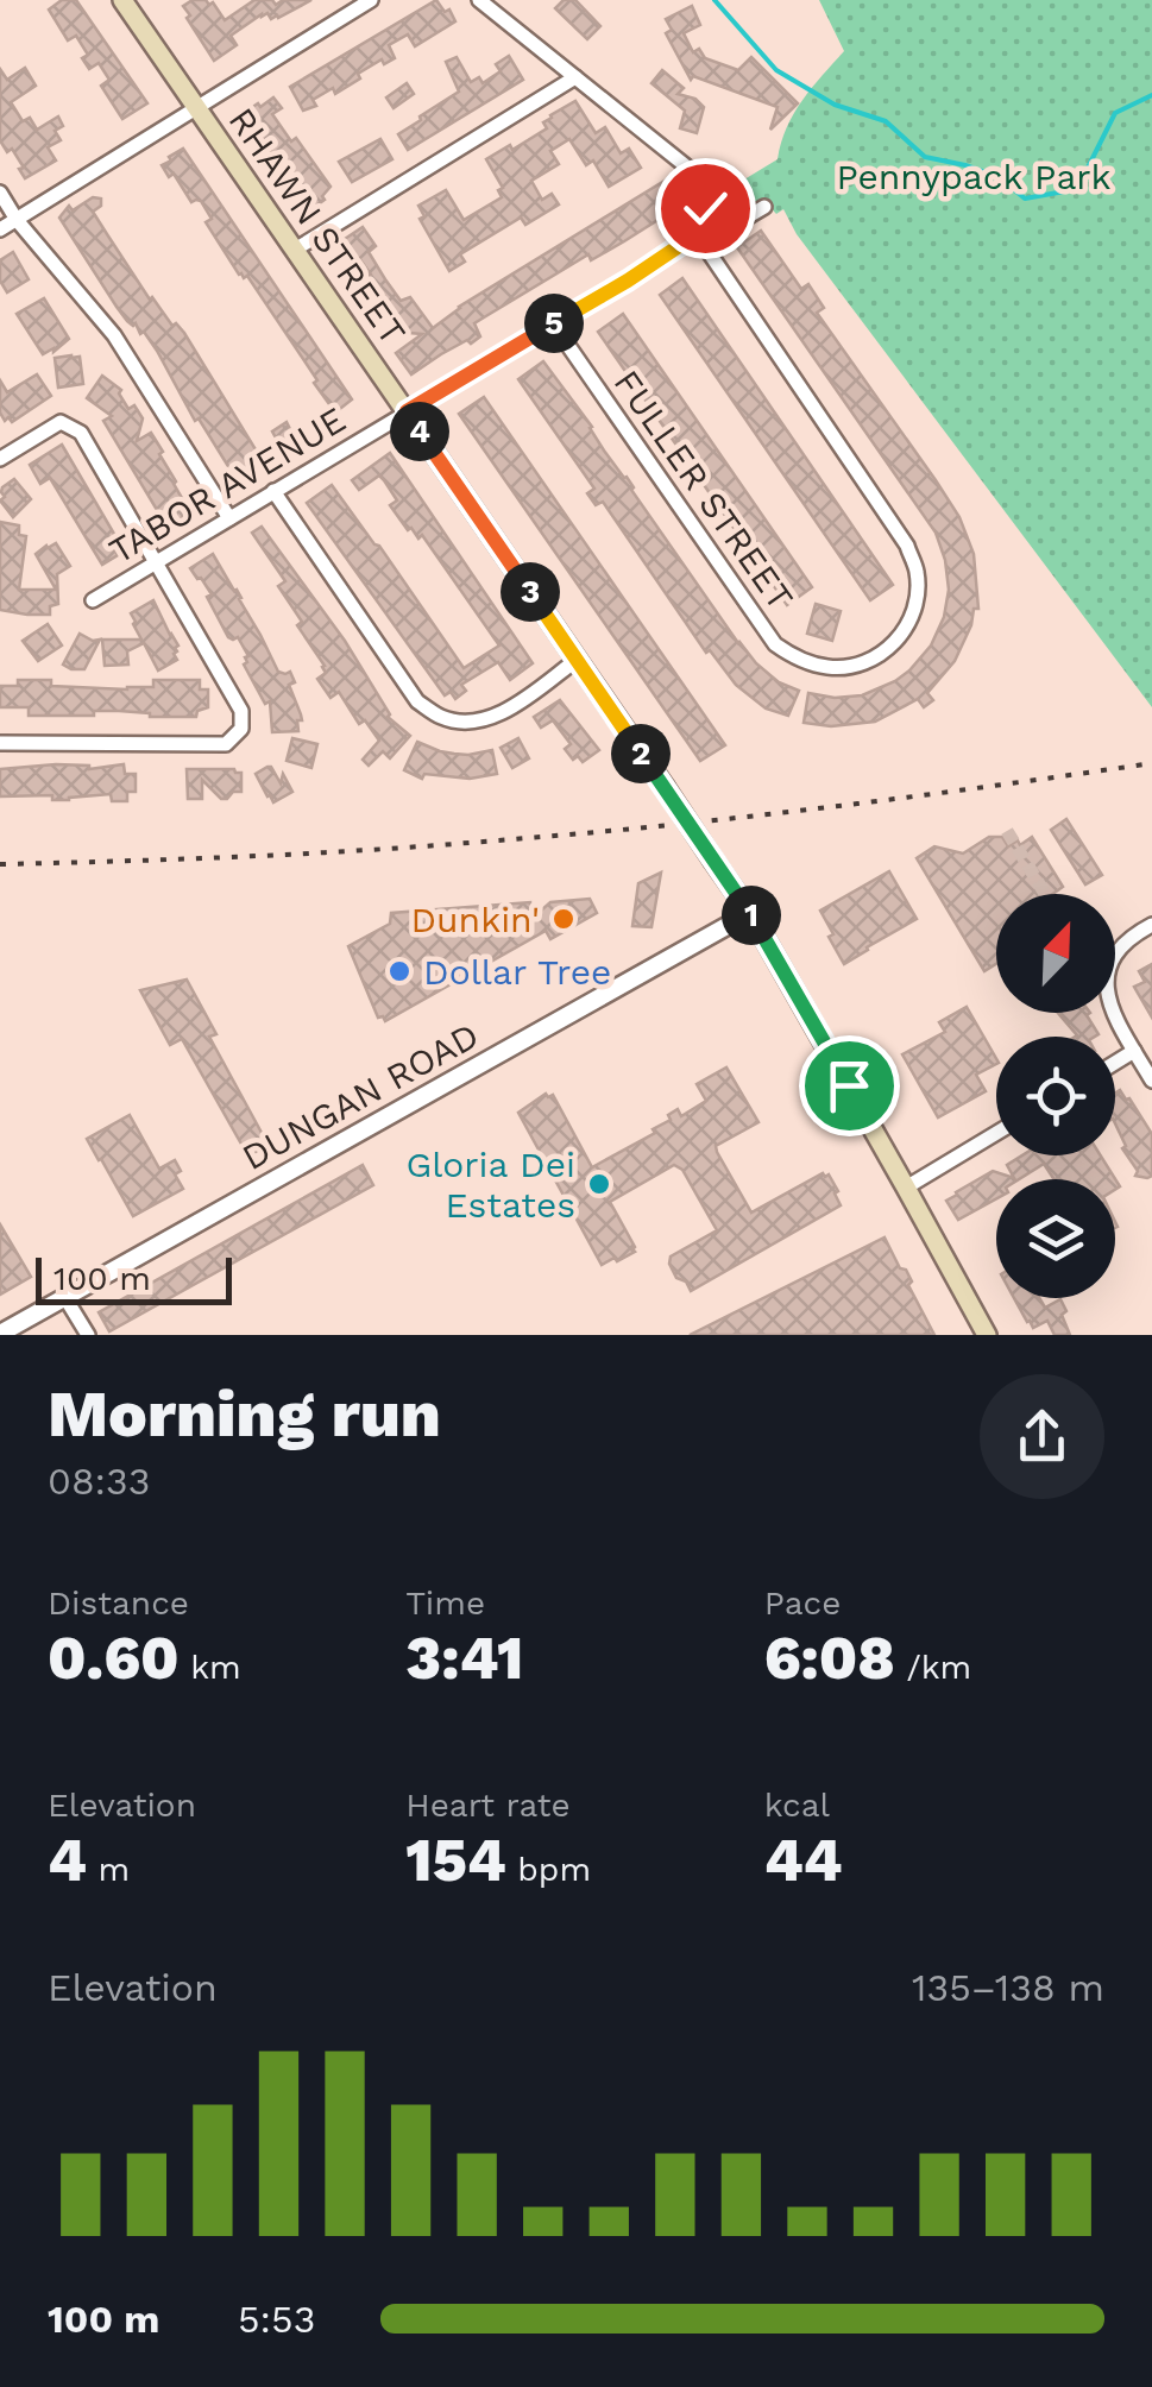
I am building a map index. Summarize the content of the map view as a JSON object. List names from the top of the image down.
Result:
{
  "streets": {
    "main road": ["RHAWN STREET"],
    "street": ["TABOR AVENUE", "FULLER STREET", "DUNGAN ROAD"]
  },
  "crossings": [
    ["RHAWN STREET", "TABOR AVENUE"],
    ["RHAWN STREET", "DUNGAN ROAD"],
    ["TABOR AVENUE", "FULLER STREET"]
  ],
  "parks": ["Pennypack Park"],
  "places": ["Dunkin'", "Dollar Tree", "Gloria Dei Estates"],
  "scale_bar": "100 m",
  "north": "top right",
  "page": {
    "pins": [
      "5",
      "4",
      "3",
      "2",
      "1"
    ],
    "scale": "100 m",
    "heading": ["Morning run", "08:33"],
    "stats": [
      ["Distance", "0.60 km"],
      ["Time", "3:41"],
      ["Pace", "6:08 /km"],
      ["Elevation", "4 m"],
      ["Heart rate", "154 bpm"],
      ["kcal", "44"]
    ],
    "chart": ["Elevation", "135–138 m"],
    "list": [
      {
        "name": "100 m",
        "note": "5:53"
      }
    ]
  }
}
